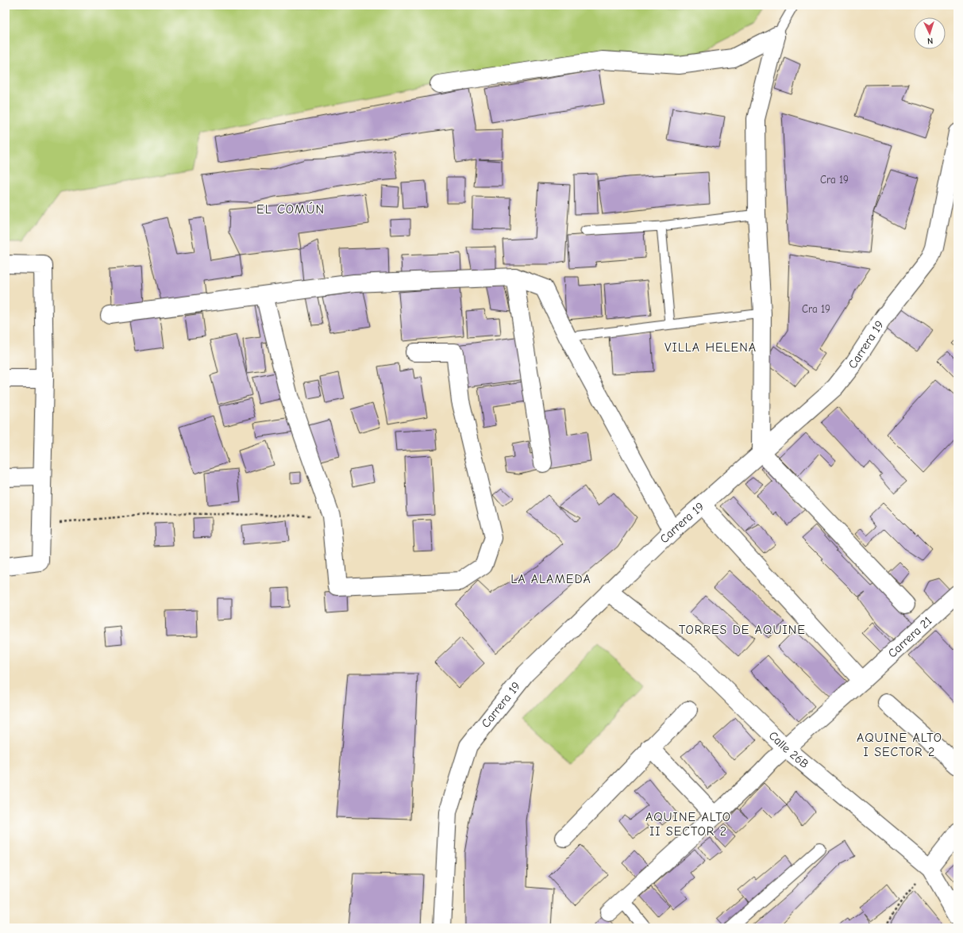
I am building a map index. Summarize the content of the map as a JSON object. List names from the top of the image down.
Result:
{
  "streets": {
    "street": ["Carrera 19", "Carrera 21", "Calle 26B"]
  },
  "crossings": [
    ["Carrera 19", "Calle 26B"],
    ["Carrera 21", "Calle 26B"]
  ],
  "districts": [
    "EL COMÚN",
    "VILLA HELENA",
    "LA ALAMEDA",
    "TORRES DE AQUINE",
    "AQUINE ALTO I SECTOR 2",
    "AQUINE ALTO II SECTOR 2"
  ],
  "house_numbers": ["Cra 19", "Cra 19"],
  "north": "bottom"
}
